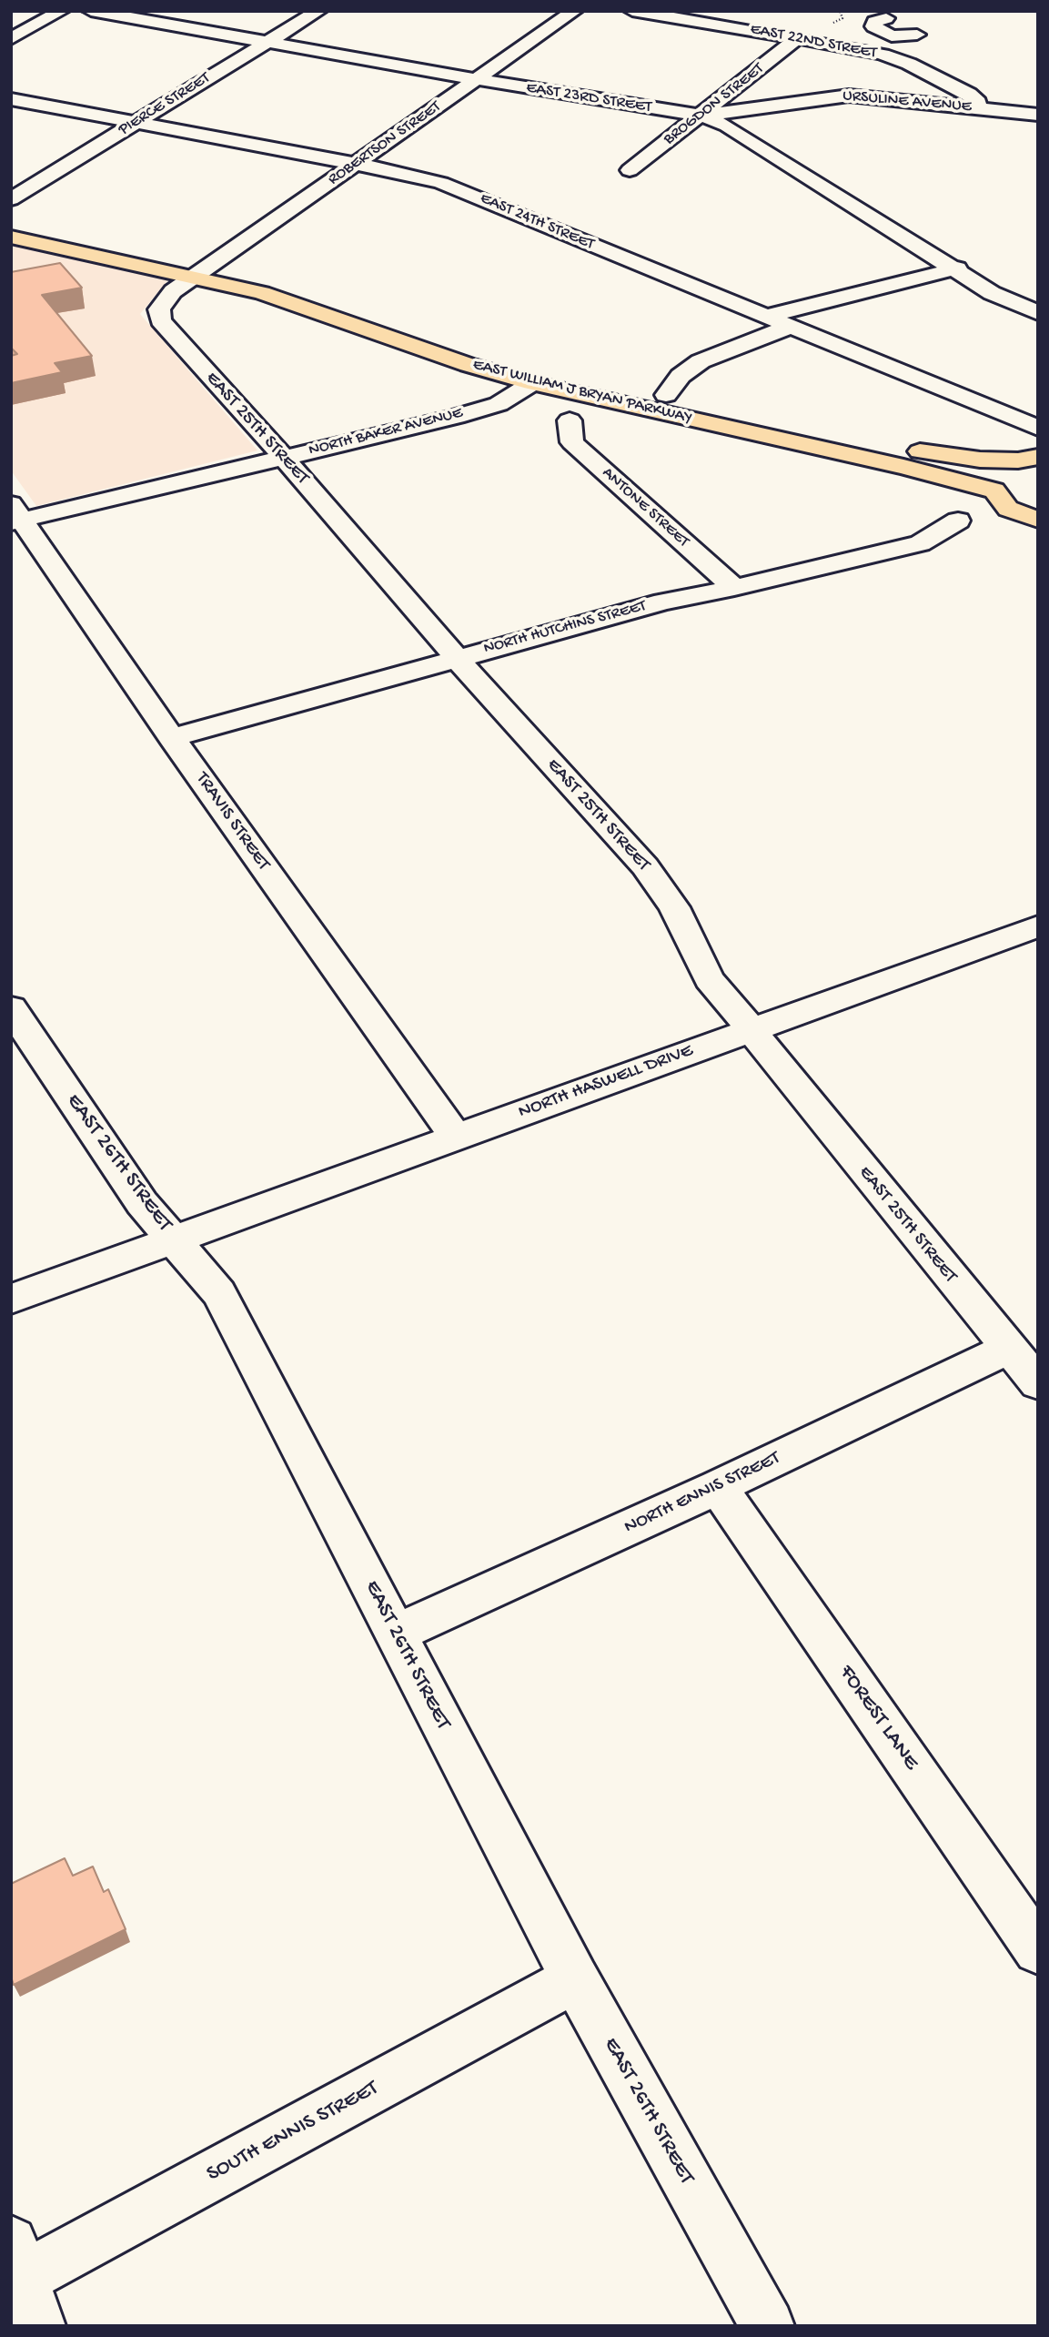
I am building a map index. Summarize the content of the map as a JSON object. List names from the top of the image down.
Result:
{
  "streets": {
    "main road": ["EAST WILLIAM J BRYAN PARKWAY"],
    "street": [
      "EAST 22ND STREET",
      "EAST 23RD STREET",
      "URSULINE AVENUE",
      "PIERCE STREET",
      "BROGDON STREET",
      "ROBERTSON STREET",
      "EAST 24TH STREET",
      "EAST 25TH STREET",
      "NORTH BAKER AVENUE",
      "ANTONE STREET",
      "NORTH HUTCHINS STREET",
      "TRAVIS STREET",
      "NORTH HASWELL DRIVE",
      "EAST 26TH STREET",
      "NORTH ENNIS STREET",
      "FOREST LANE",
      "SOUTH ENNIS STREET"
    ]
  },
  "crossings": [
    ["EAST 22ND STREET", "URSULINE AVENUE"],
    ["EAST 22ND STREET", "BROGDON STREET"],
    ["EAST 23RD STREET", "URSULINE AVENUE"],
    ["EAST 23RD STREET", "PIERCE STREET"],
    ["EAST 23RD STREET", "BROGDON STREET"],
    ["EAST 23RD STREET", "ROBERTSON STREET"],
    ["URSULINE AVENUE", "BROGDON STREET"],
    ["PIERCE STREET", "EAST 24TH STREET"],
    ["ROBERTSON STREET", "EAST 24TH STREET"],
    ["ROBERTSON STREET", "EAST WILLIAM J BRYAN PARKWAY"],
    ["ROBERTSON STREET", "EAST 25TH STREET"],
    ["EAST WILLIAM J BRYAN PARKWAY", "EAST 25TH STREET"],
    ["EAST WILLIAM J BRYAN PARKWAY", "NORTH BAKER AVENUE"],
    ["EAST 25TH STREET", "NORTH BAKER AVENUE"],
    ["EAST 25TH STREET", "NORTH HUTCHINS STREET"],
    ["EAST 25TH STREET", "NORTH HASWELL DRIVE"],
    ["EAST 25TH STREET", "NORTH ENNIS STREET"],
    ["NORTH BAKER AVENUE", "TRAVIS STREET"],
    ["ANTONE STREET", "NORTH HUTCHINS STREET"],
    ["NORTH HUTCHINS STREET", "TRAVIS STREET"],
    ["TRAVIS STREET", "NORTH HASWELL DRIVE"],
    ["NORTH HASWELL DRIVE", "EAST 26TH STREET"],
    ["EAST 26TH STREET", "NORTH ENNIS STREET"],
    ["EAST 26TH STREET", "SOUTH ENNIS STREET"],
    ["NORTH ENNIS STREET", "FOREST LANE"]
  ]
}
